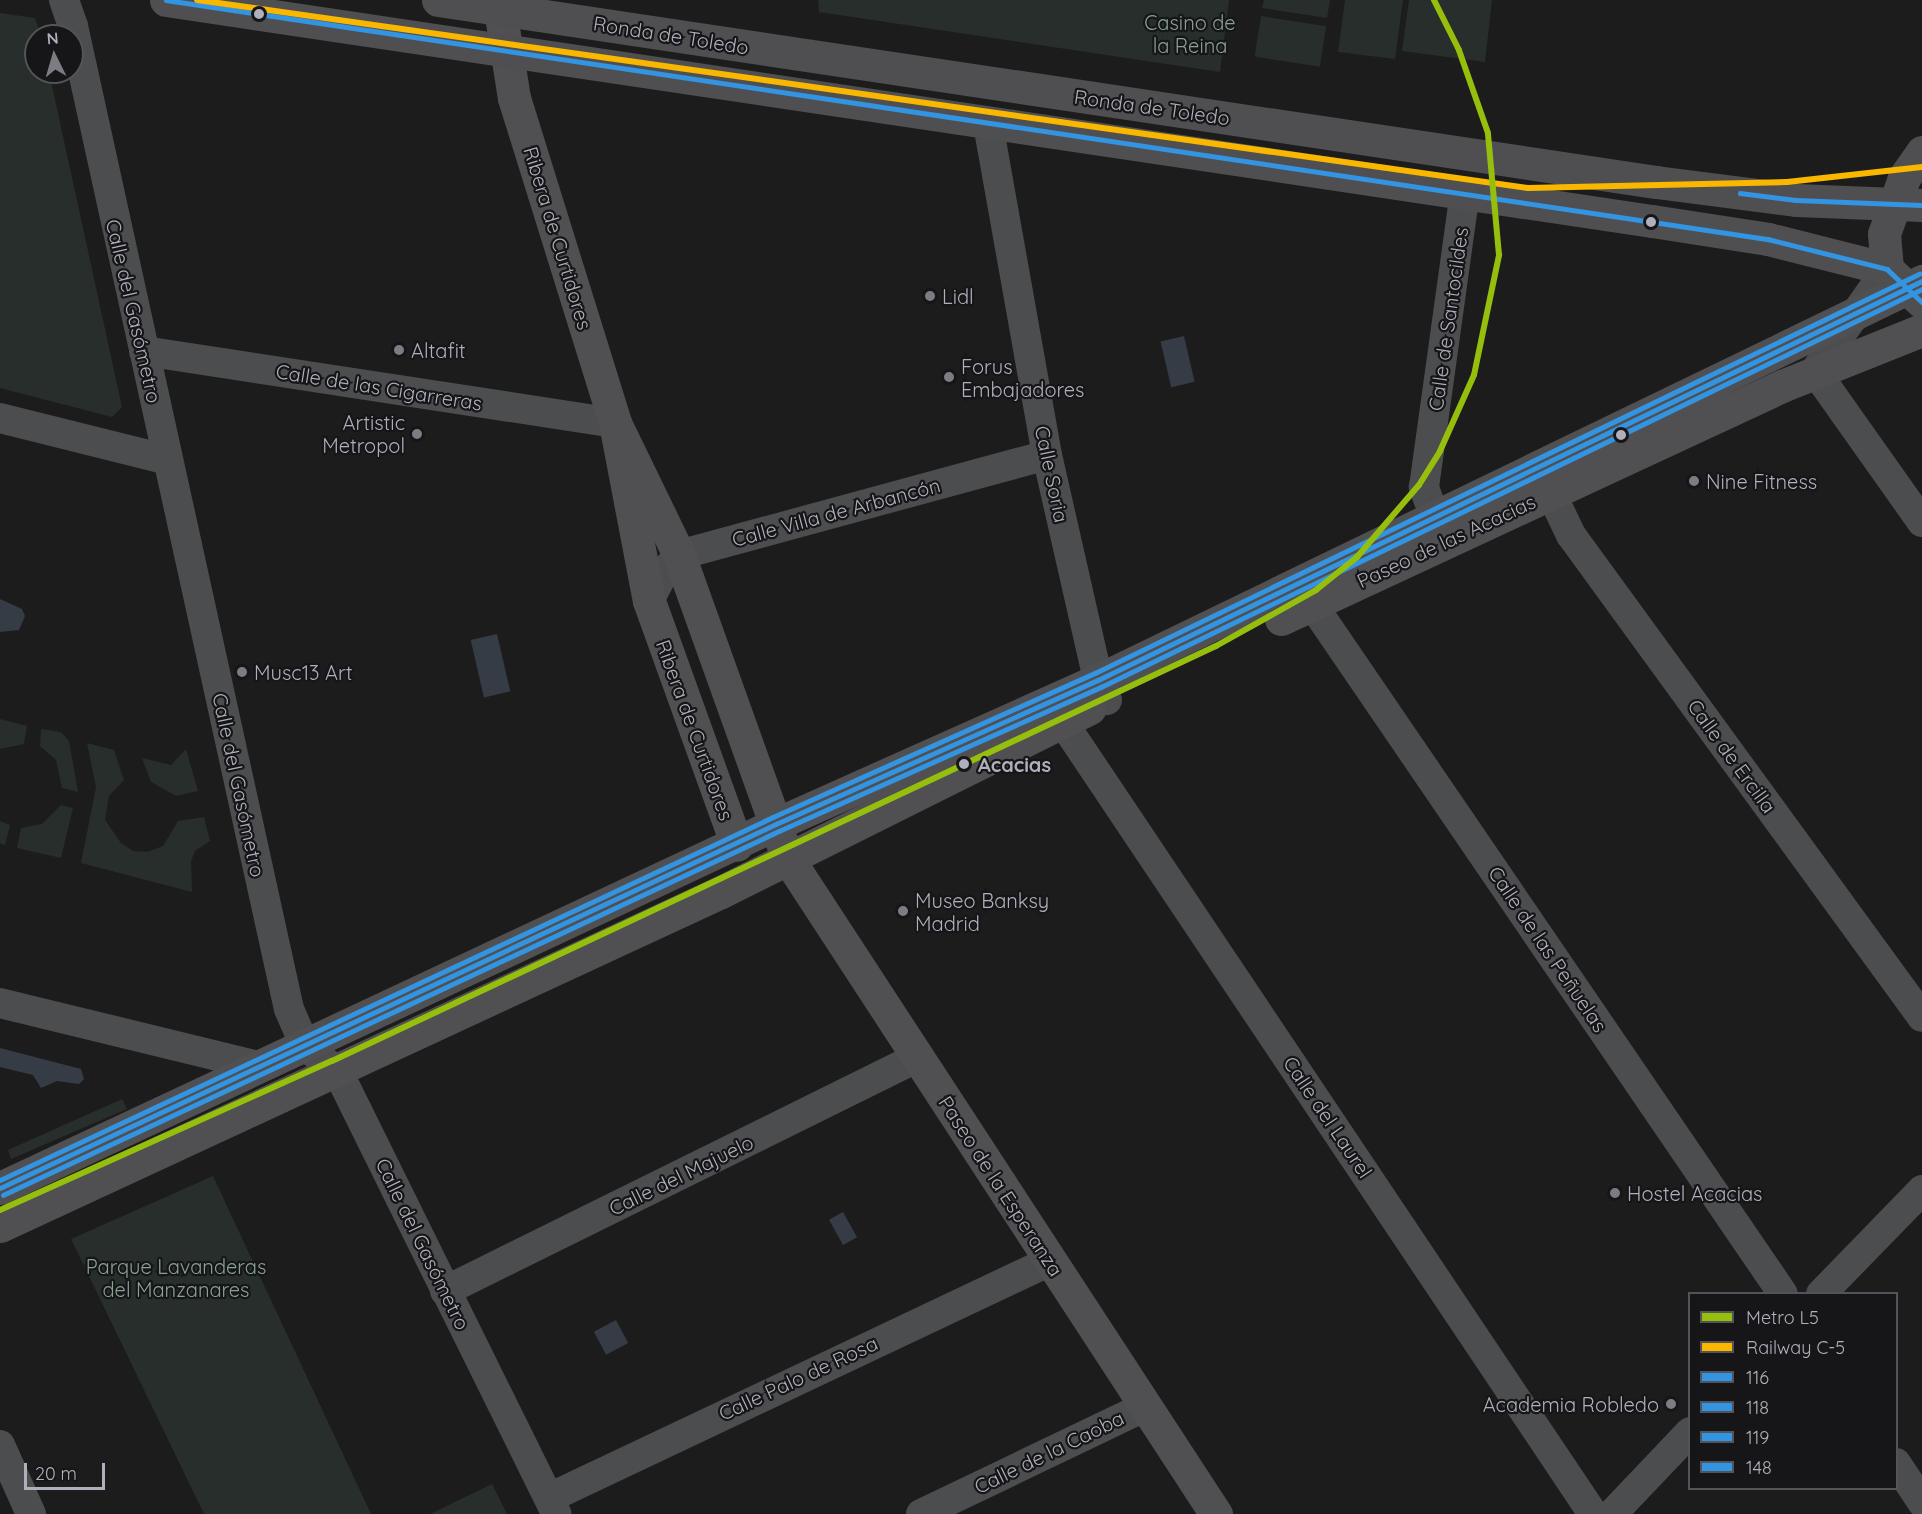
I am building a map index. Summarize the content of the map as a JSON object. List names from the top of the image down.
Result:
{
  "streets": {
    "main road": [
      "Ronda de Toledo",
      "Ribera de Curtidores",
      "Paseo de las Acacias",
      "Paseo de la Esperanza"
    ],
    "street": [
      "Calle del Gasómetro",
      "Calle de Santocildes",
      "Calle de las Cigarreras",
      "Calle Soria",
      "Calle Villa de Arbancón",
      "Calle de Ercilla",
      "Calle de las Peñuelas",
      "Calle del Laurel",
      "Calle del Majuelo",
      "Calle Palo de Rosa",
      "Calle de la Caoba"
    ]
  },
  "crossings": [
    ["Ronda de Toledo", "Ribera de Curtidores"],
    ["Ronda de Toledo", "Calle de Santocildes"],
    ["Ronda de Toledo", "Calle Soria"],
    ["Ronda de Toledo", "Paseo de las Acacias"],
    ["Ribera de Curtidores", "Calle de las Cigarreras"],
    ["Ribera de Curtidores", "Calle Villa de Arbancón"],
    ["Ribera de Curtidores", "Paseo de las Acacias"],
    ["Ribera de Curtidores", "Paseo de la Esperanza"],
    ["Calle del Gasómetro", "Calle de las Cigarreras"],
    ["Calle del Gasómetro", "Paseo de las Acacias"],
    ["Calle del Gasómetro", "Calle del Majuelo"],
    ["Calle del Gasómetro", "Calle Palo de Rosa"],
    ["Calle de Santocildes", "Paseo de las Acacias"],
    ["Calle Soria", "Calle Villa de Arbancón"],
    ["Calle Soria", "Paseo de las Acacias"],
    ["Paseo de las Acacias", "Calle de Ercilla"],
    ["Paseo de las Acacias", "Calle de las Peñuelas"],
    ["Paseo de las Acacias", "Calle del Laurel"],
    ["Paseo de las Acacias", "Paseo de la Esperanza"],
    ["Calle del Majuelo", "Paseo de la Esperanza"],
    ["Paseo de la Esperanza", "Calle Palo de Rosa"],
    ["Paseo de la Esperanza", "Calle de la Caoba"]
  ],
  "parks": ["Casino de la Reina", "Parque Lavanderas del Manzanares"],
  "places": [
    "Lidl",
    "Altafit",
    "Forus Embajadores",
    "Artistic Metropol",
    "Nine Fitness",
    "Musc13 Art",
    "Acacias",
    "Museo Banksy Madrid",
    "Hostel Acacias",
    "Academia Robledo"
  ],
  "lines": [
    "metro line L5",
    "rail line C-5",
    "transit line 148",
    "transit line 119",
    "transit line 116",
    "transit line 118"
  ],
  "legend": [
    "Metro L5",
    "Railway C-5",
    "116",
    "118",
    "119",
    "148"
  ],
  "scale_bar": "20 m",
  "north": "top"
}
